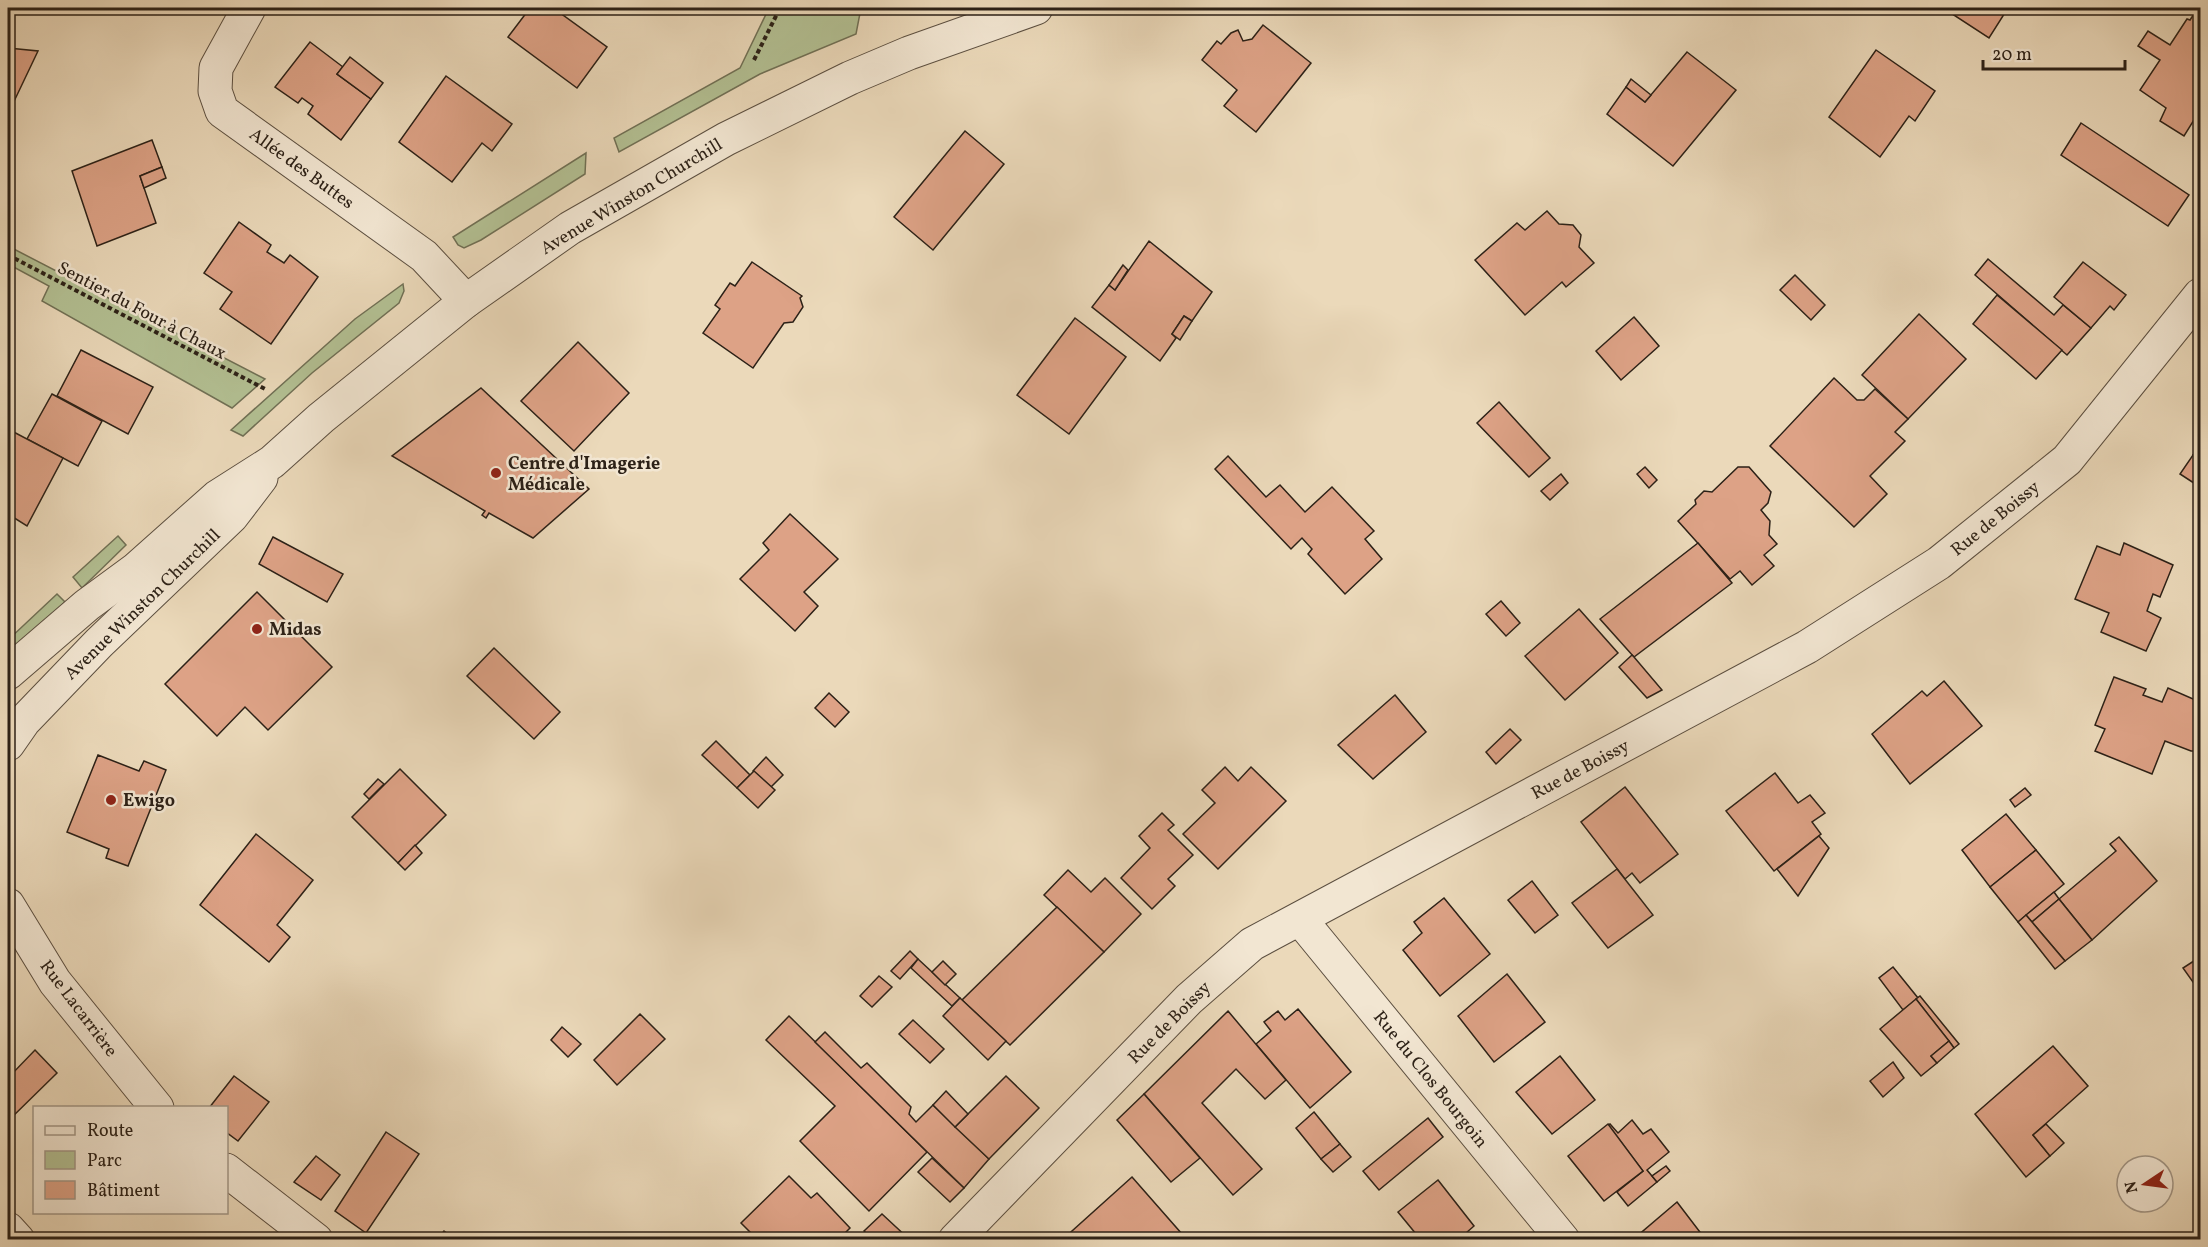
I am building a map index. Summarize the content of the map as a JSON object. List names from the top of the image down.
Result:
{
  "streets": {
    "street": [
      "Allée des Buttes",
      "Avenue Winston Churchill",
      "Rue de Boissy",
      "Rue Lacarrière",
      "Rue du Clos Bourgoin"
    ],
    "path": ["Sentier du Four à Chaux"]
  },
  "crossings": [
    ["Allée des Buttes", "Avenue Winston Churchill"],
    ["Rue de Boissy", "Rue du Clos Bourgoin"]
  ],
  "places": ["Centre d'Imagerie Médicale", "Midas", "Ewigo"],
  "legend": ["Route", "Parc", "Bâtiment"],
  "scale_bar": "20 m",
  "north": "left"
}
